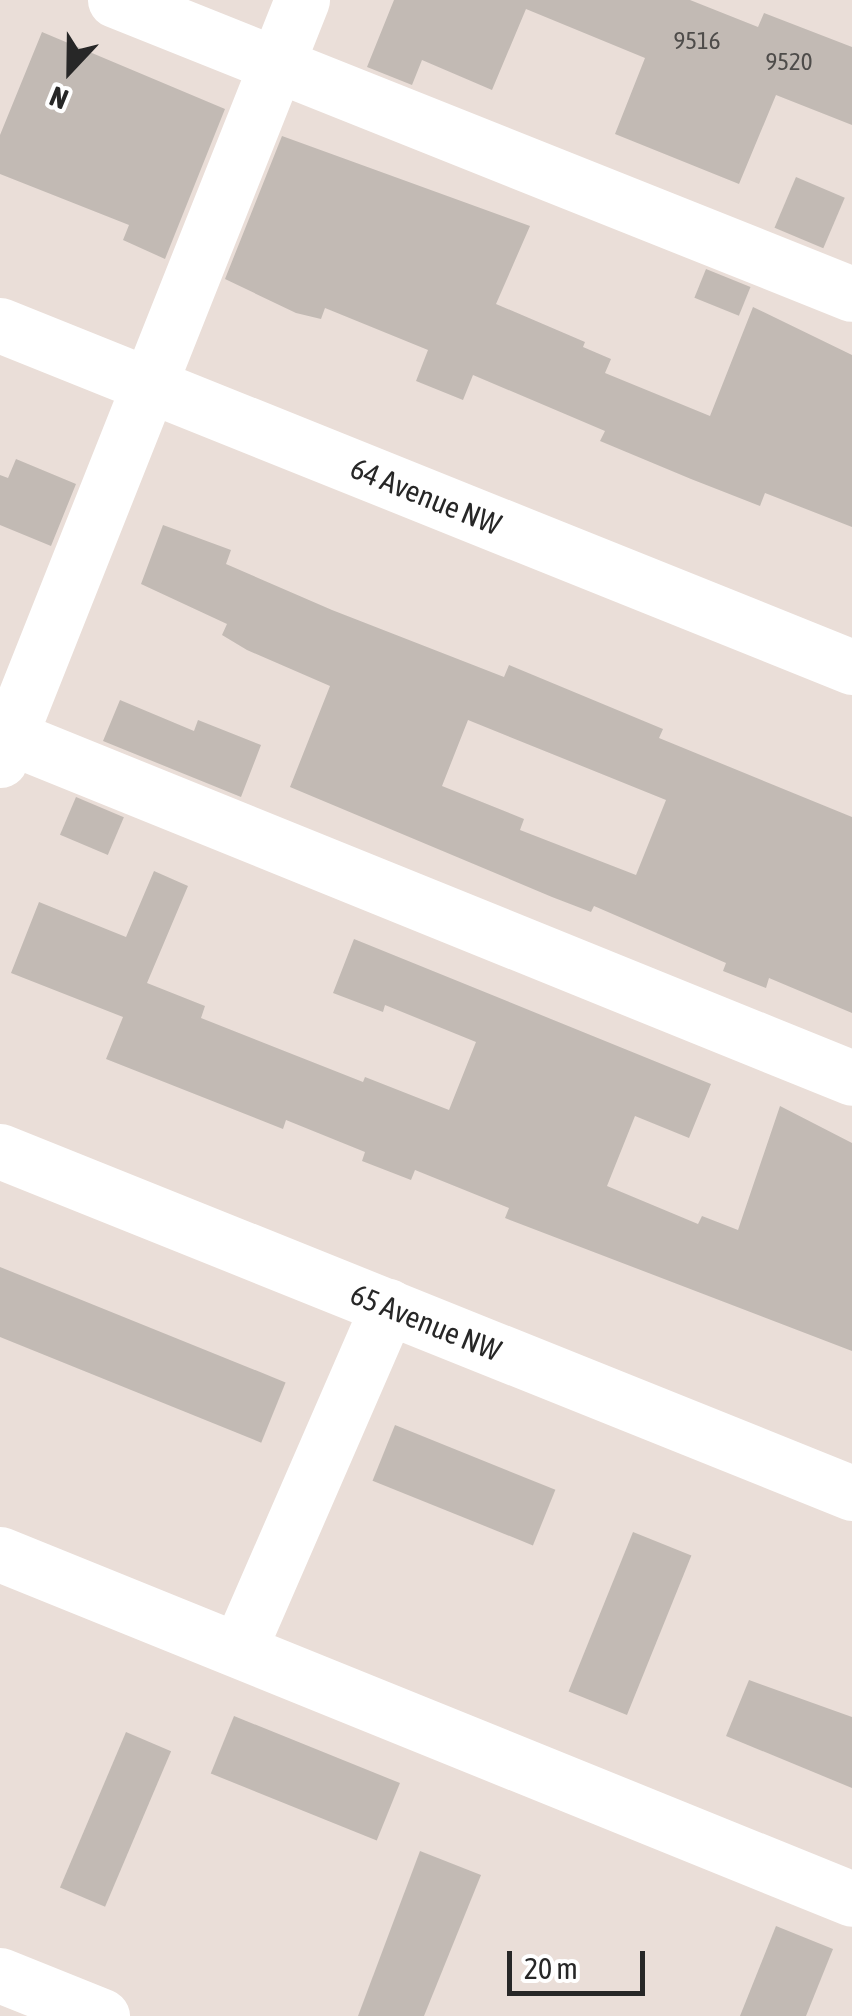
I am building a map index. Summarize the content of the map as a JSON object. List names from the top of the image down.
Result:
{
  "streets": {
    "street": ["64 Avenue NW", "65 Avenue NW"]
  },
  "house_numbers": ["9516", "9520"],
  "scale_bar": "20 m",
  "north": "bottom"
}
